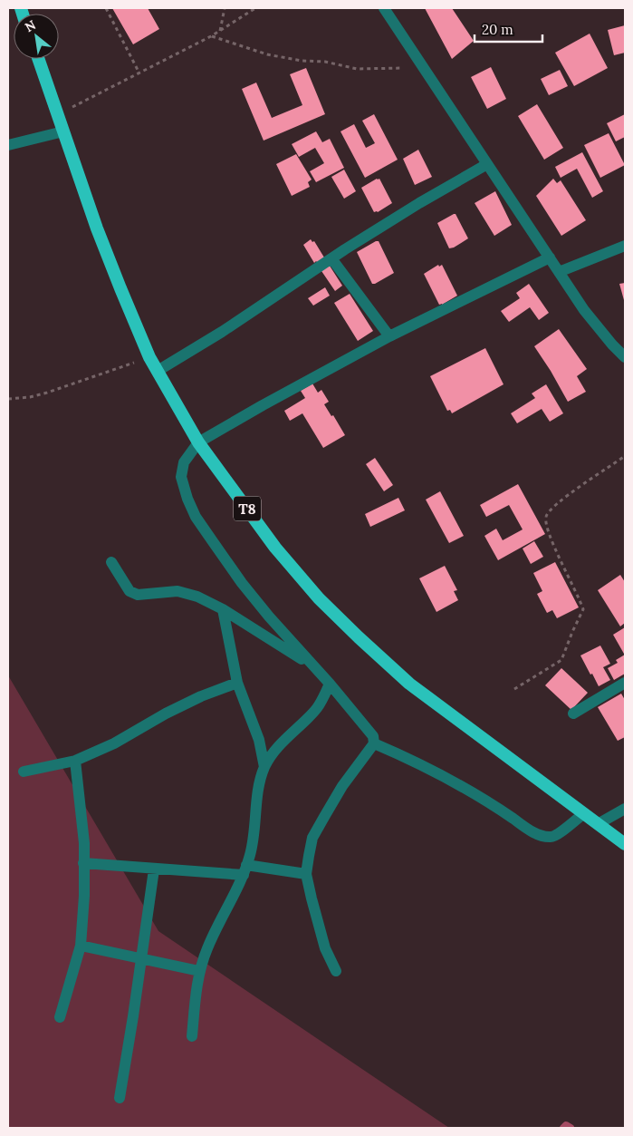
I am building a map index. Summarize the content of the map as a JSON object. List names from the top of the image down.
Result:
{
  "streets": {
    "highway": ["T8"]
  },
  "scale_bar": "20 m",
  "north": "top left"
}
